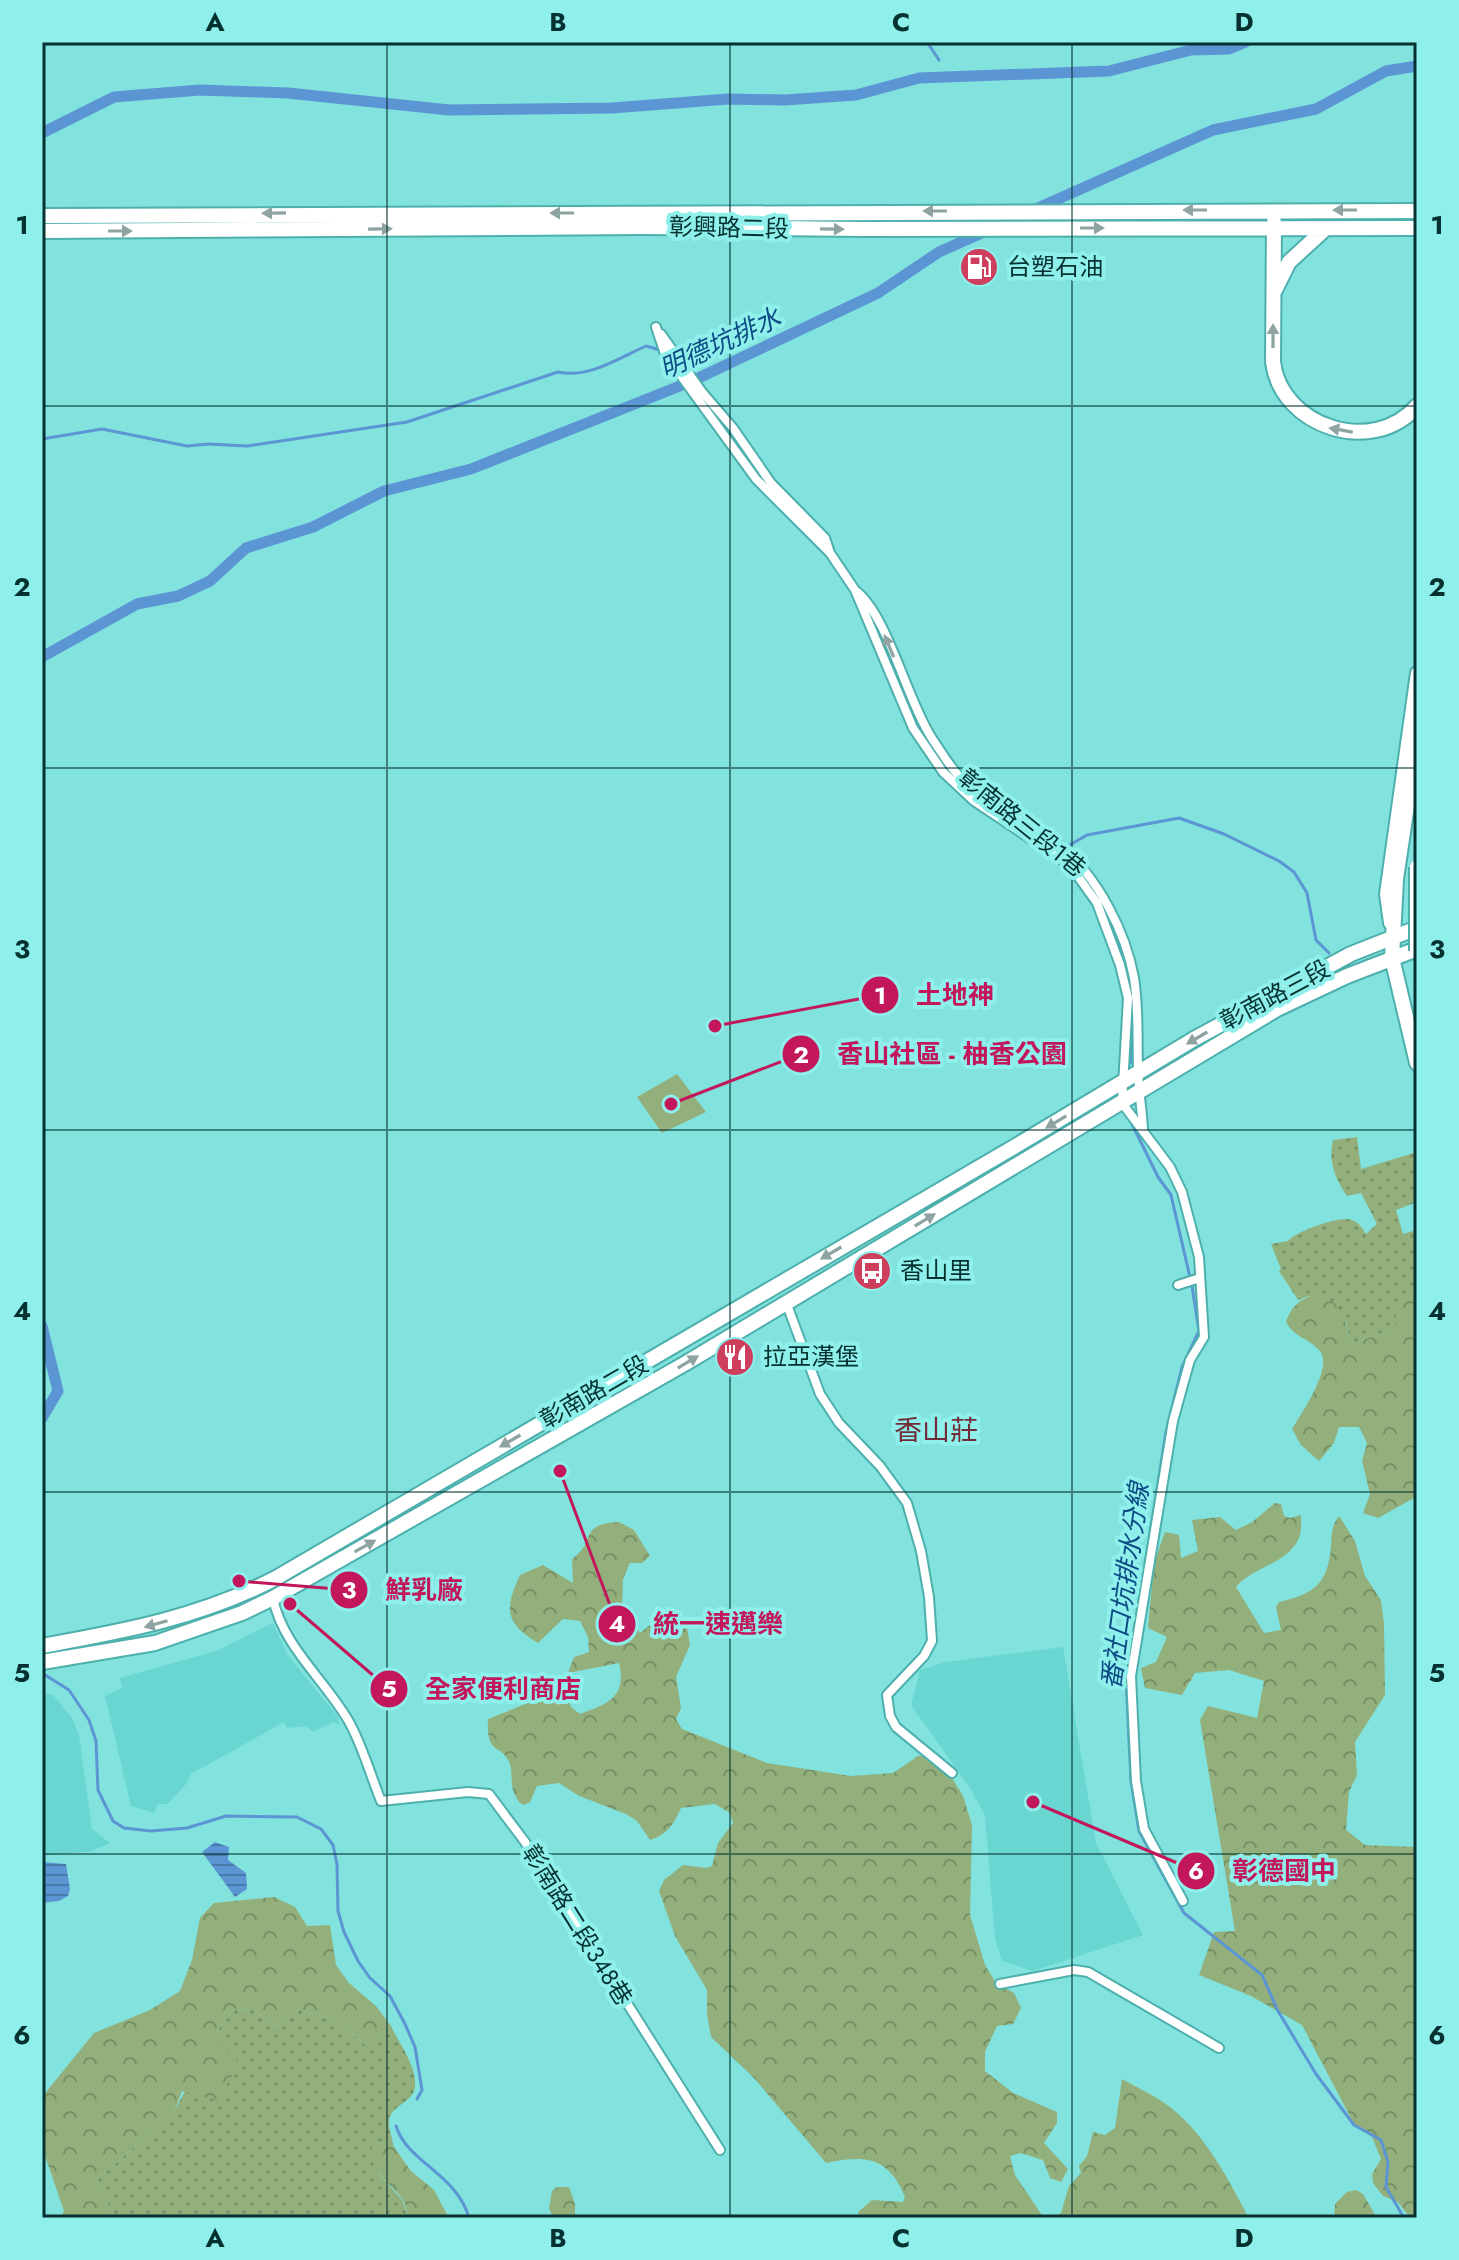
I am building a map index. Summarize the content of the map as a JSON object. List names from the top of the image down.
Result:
{
  "streets": {
    "main road": ["彰興路二段", "彰南路三段", "彰南路二段"],
    "street": ["彰南路三段1巷", "彰南路二段348巷"]
  },
  "crossings": [
    ["彰南路三段1巷", "彰南路三段"],
    ["彰南路三段1巷", "彰南路二段"],
    ["彰南路三段", "彰南路二段"],
    ["彰南路二段", "彰南路二段348巷"]
  ],
  "districts": ["香山莊"],
  "water": ["明德坑排水", "番社口坑排水分線"],
  "places": {
    "fuel station": ["台塑石油"],
    "other": [
      "土地神",
      "香山社區 - 柚香公園",
      "統一速邁樂",
      "鮮乳廠",
      "全家便利商店",
      "彰德國中"
    ],
    "bus stop": ["香山里"],
    "restaurant": ["拉亞漢堡"]
  },
  "grid": {
    "columns": [
      "A",
      "B",
      "C",
      "D"
    ],
    "rows": [
      "1",
      "2",
      "3",
      "4",
      "5",
      "6"
    ]
  }
}
